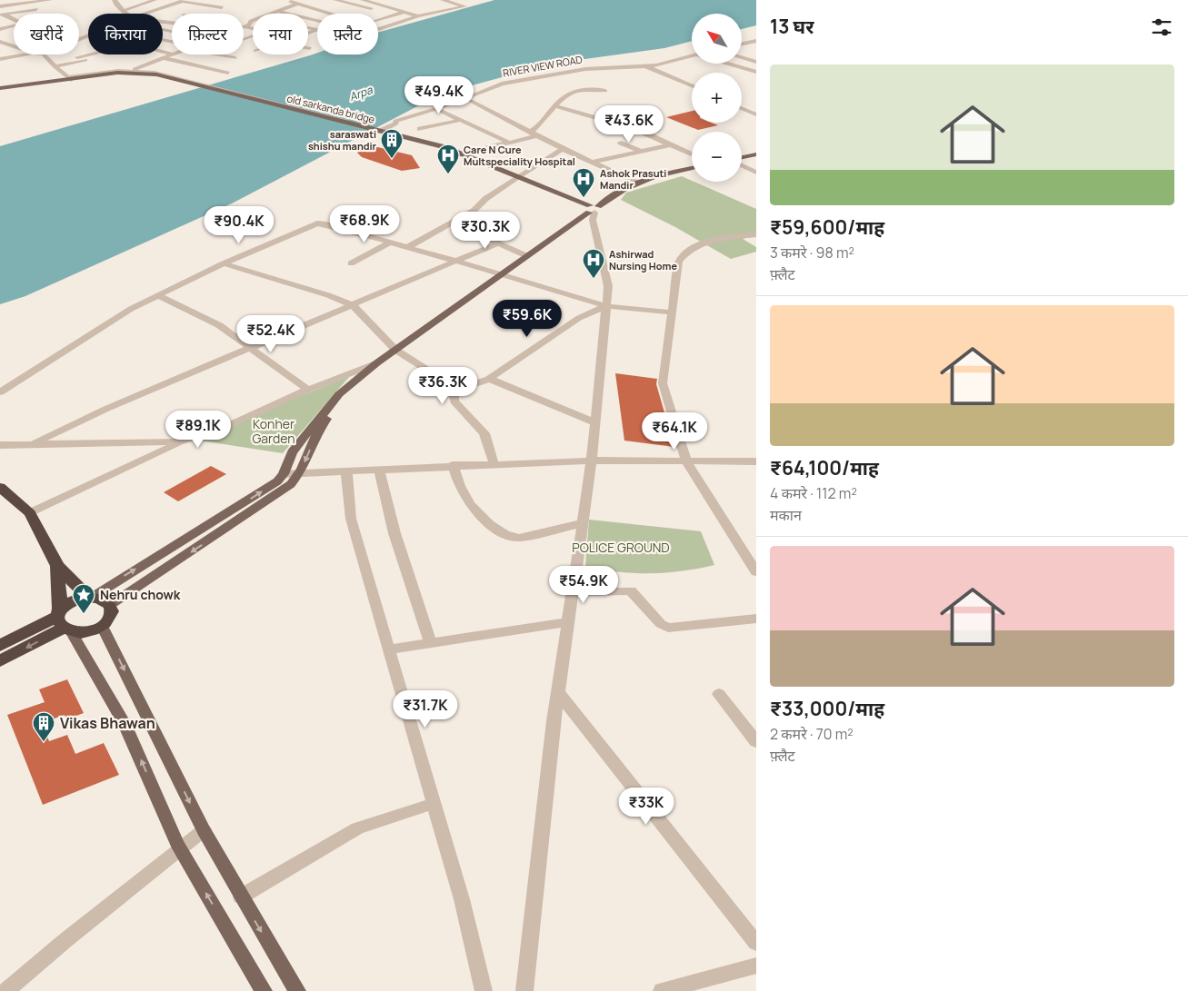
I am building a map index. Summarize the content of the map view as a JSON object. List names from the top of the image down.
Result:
{
  "streets": {
    "main road": ["old sarkanda bridge"],
    "street": ["RIVER VIEW ROAD"]
  },
  "crossings": [
    ["RIVER VIEW ROAD", "old sarkanda bridge"]
  ],
  "water": ["Arpa"],
  "parks": ["Konher Garden", "POLICE GROUND"],
  "places": {
    "building": ["saraswati shishu mandir", "Vikas Bhawan"],
    "hospital": ["Care N Cure Multspeciality Hospital", "Ashok Prasuti Mandir", "Ashirwad Nursing Home"],
    "place": ["Nehru chowk"]
  },
  "north": "top left",
  "page": {
    "heading": "13 घर",
    "map_buttons": ["+", "−"],
    "chip": [
      "खरीदें",
      "किराया",
      "फ़िल्टर",
      "नया",
      "फ़्लैट"
    ],
    "list": [
      {
        "name": "₹59,600/माह",
        "note": "3 कमरे · 98 m² · फ़्लैट"
      },
      {
        "name": "₹64,100/माह",
        "note": "4 कमरे · 112 m² · मकान"
      },
      {
        "name": "₹33,000/माह",
        "note": "2 कमरे · 70 m² · फ़्लैट"
      }
    ],
    "price": [
      "₹49.4K",
      "₹43.6K",
      "₹68.9K",
      "₹90.4K",
      "₹30.3K",
      "₹59.6K",
      "₹52.4K",
      "₹36.3K",
      "₹89.1K",
      "₹64.1K",
      "₹54.9K",
      "₹31.7K",
      "₹33K"
    ]
  }
}
